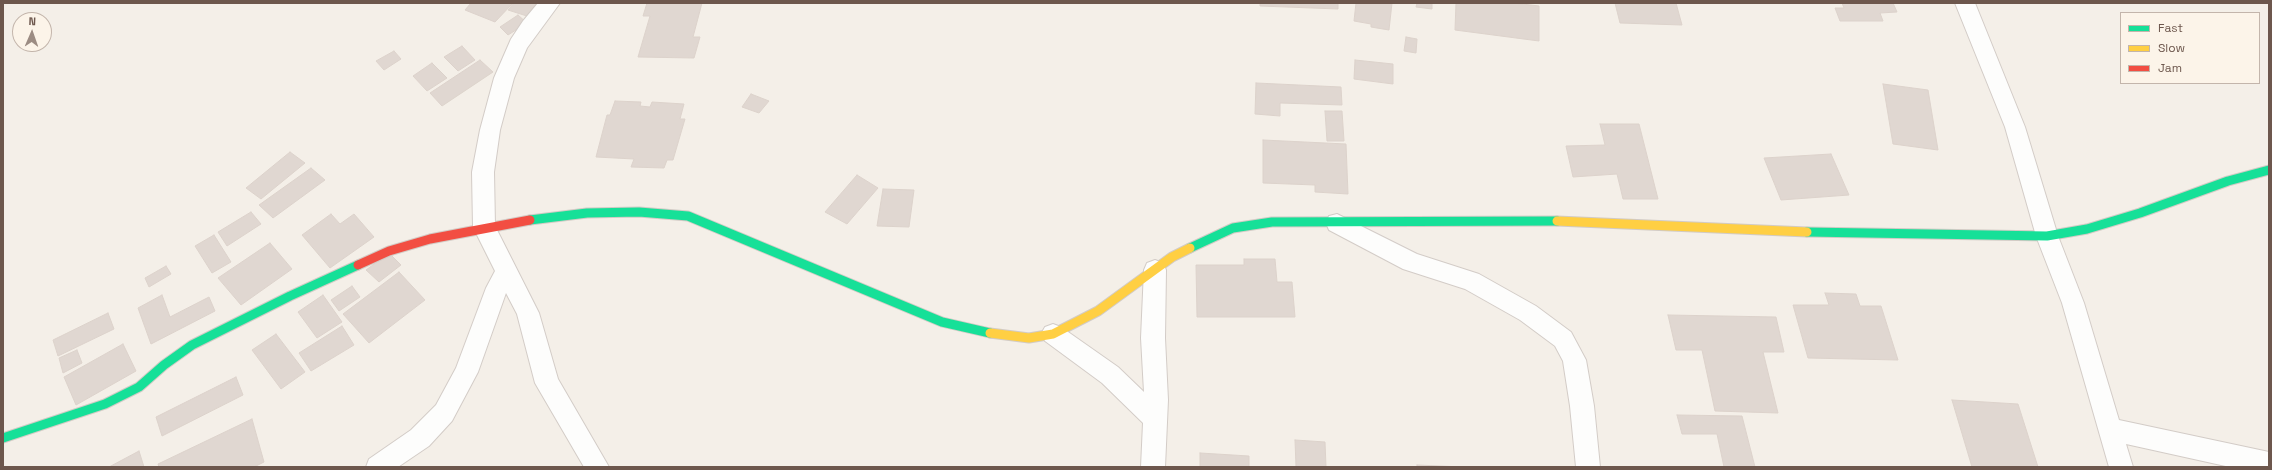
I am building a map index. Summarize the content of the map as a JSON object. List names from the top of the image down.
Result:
{
  "legend": ["Fast", "Slow", "Jam"],
  "north": "top"
}
